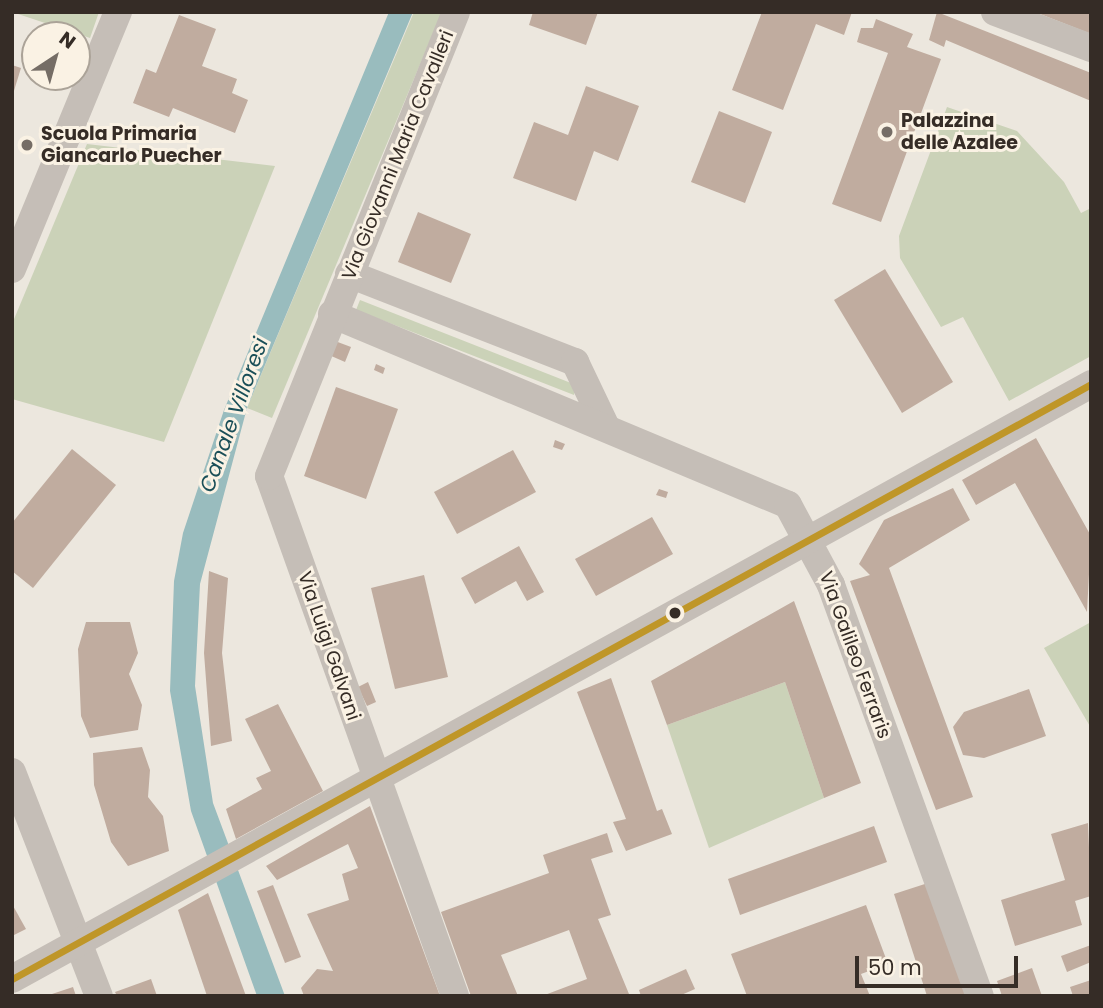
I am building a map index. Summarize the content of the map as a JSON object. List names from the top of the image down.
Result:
{
  "streets": {
    "street": ["Via Giovanni Maria Cavalleri", "Via Luigi Galvani", "Via Galileo Ferraris"]
  },
  "crossings": [
    ["Via Giovanni Maria Cavalleri", "Via Luigi Galvani"],
    ["Via Giovanni Maria Cavalleri", "Via Galileo Ferraris"],
    ["Via Luigi Galvani", "Via Galileo Ferraris"]
  ],
  "water": ["Canale Villoresi"],
  "places": ["Palazzina delle Azalee", "Scuola Primaria Giancarlo Puecher"],
  "scale_bar": "50 m",
  "north": "top right"
}
